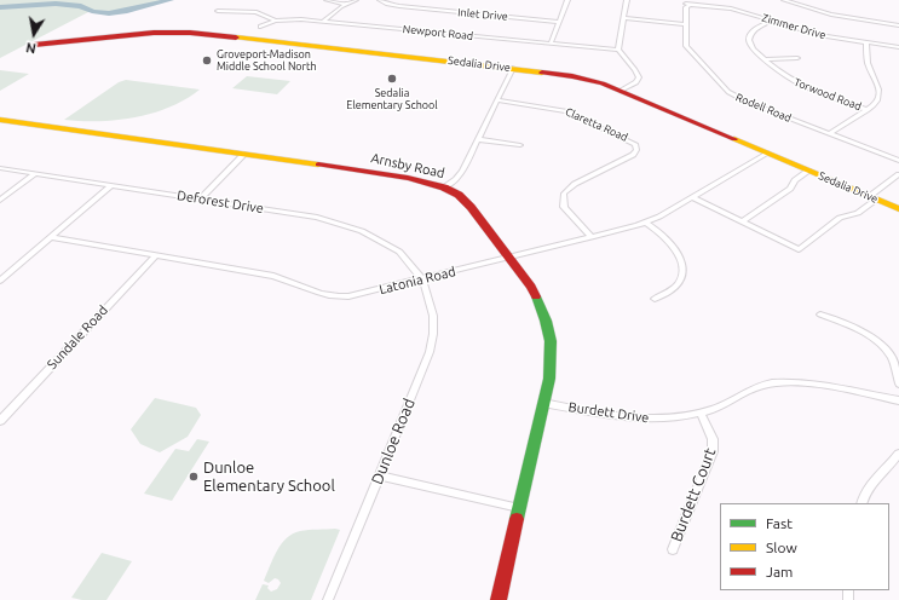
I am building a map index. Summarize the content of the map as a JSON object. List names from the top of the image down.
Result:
{
  "streets": {
    "street": [
      "Inlet Drive",
      "Zimmer Drive",
      "Newport Road",
      "Sedalia Drive",
      "Torwood Road",
      "Rodell Road",
      "Claretta Road",
      "Arnsby Road",
      "Deforest Drive",
      "Latonia Road",
      "Sundale Road",
      "Burdett Drive",
      "Dunloe Road",
      "Burdett Court"
    ]
  },
  "crossings": [
    ["Zimmer Drive", "Torwood Road"],
    ["Zimmer Drive", "Rodell Road"],
    ["Sedalia Drive", "Latonia Road"],
    ["Claretta Road", "Latonia Road"],
    ["Arnsby Road", "Latonia Road"],
    ["Arnsby Road", "Burdett Drive"],
    ["Deforest Drive", "Latonia Road"],
    ["Deforest Drive", "Dunloe Road"],
    ["Latonia Road", "Sundale Road"],
    ["Latonia Road", "Dunloe Road"],
    ["Burdett Drive", "Burdett Court"]
  ],
  "places": ["Groveport-Madison Middle School North", "Sedalia Elementary School", "Dunloe Elementary School"],
  "legend": ["Fast", "Slow", "Jam"],
  "north": "bottom"
}
